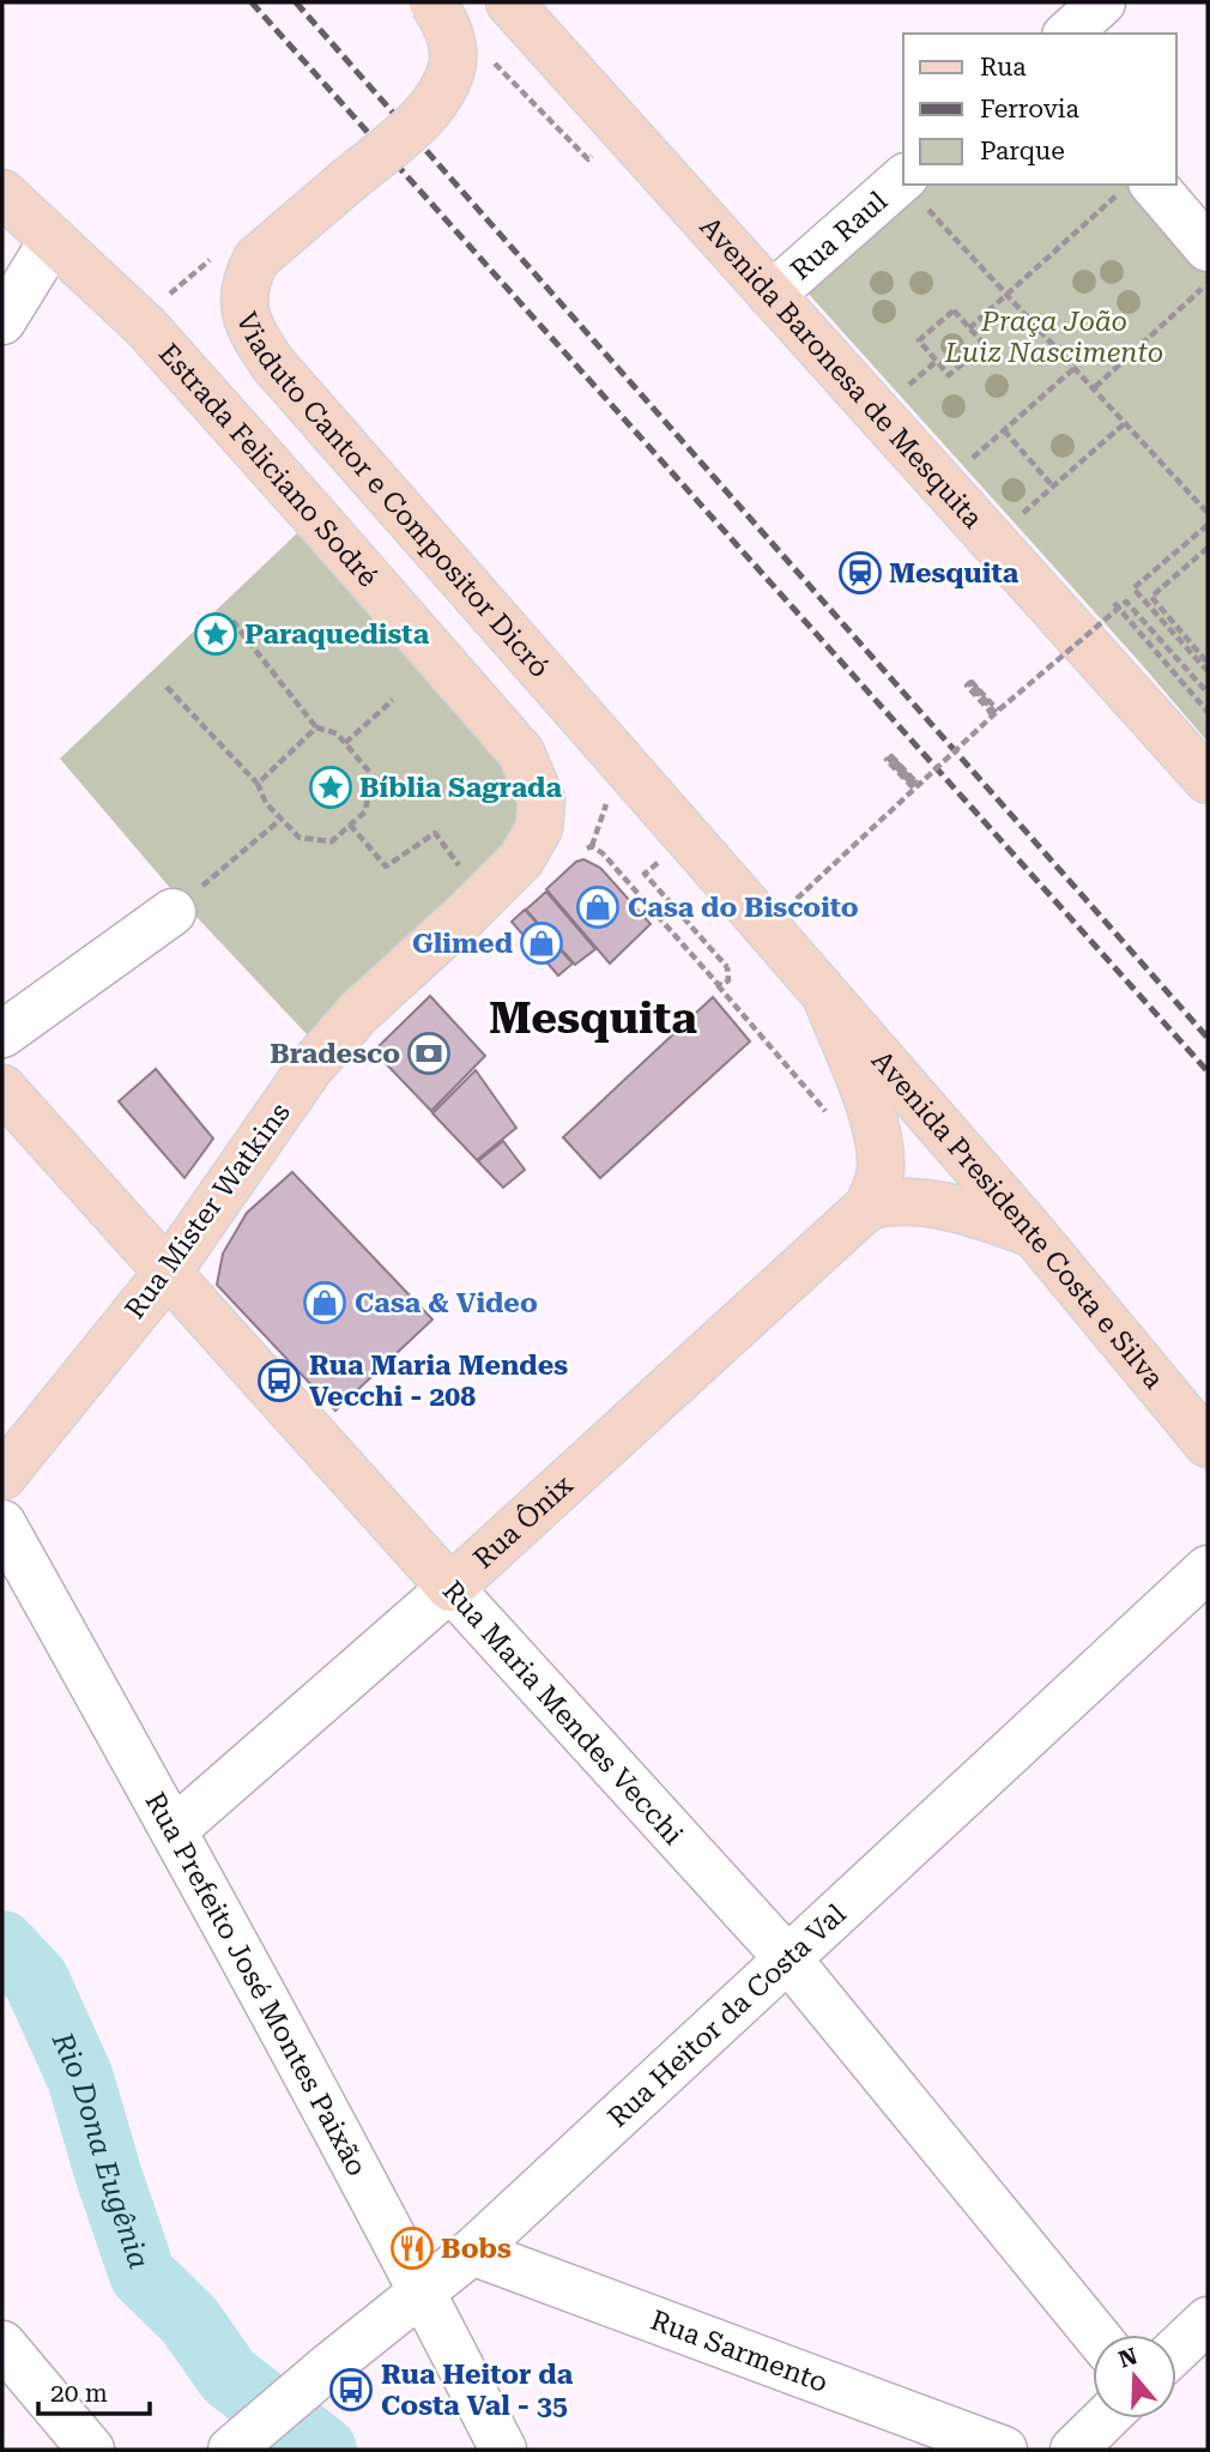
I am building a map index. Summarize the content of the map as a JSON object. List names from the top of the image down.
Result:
{
  "streets": {
    "main road": [
      "Avenida Baronesa de Mesquita",
      "Estrada Feliciano Sodré",
      "Viaduto Cantor e Compositor Dicró",
      "Rua Mister Watkins",
      "Avenida Presidente Costa e Silva",
      "Rua Ônix",
      "Rua Maria Mendes Vecchi"
    ],
    "street": [
      "Rua Raul",
      "Rua Prefeito José Montes Paixão",
      "Rua Heitor da Costa Val",
      "Rua Sarmento"
    ]
  },
  "crossings": [
    ["Rua Raul", "Avenida Baronesa de Mesquita"],
    ["Estrada Feliciano Sodré", "Rua Mister Watkins"],
    ["Viaduto Cantor e Compositor Dicró", "Avenida Presidente Costa e Silva"],
    ["Viaduto Cantor e Compositor Dicró", "Rua Ônix"],
    ["Rua Mister Watkins", "Rua Maria Mendes Vecchi"],
    ["Avenida Presidente Costa e Silva", "Rua Ônix"],
    ["Rua Ônix", "Rua Maria Mendes Vecchi"],
    ["Rua Ônix", "Rua Prefeito José Montes Paixão"],
    ["Rua Maria Mendes Vecchi", "Rua Heitor da Costa Val"],
    ["Rua Prefeito José Montes Paixão", "Rua Heitor da Costa Val"],
    ["Rua Heitor da Costa Val", "Rua Sarmento"]
  ],
  "districts": ["Mesquita"],
  "water": ["Rio Dona Eugênia"],
  "parks": ["Praça João Luiz Nascimento"],
  "places": {
    "station": ["Mesquita"],
    "place": ["Paraquedista", "Bíblia Sagrada"],
    "shop": ["Casa do Biscoito", "Glimed", "Casa & Video"],
    "bank": ["Bradesco"],
    "bus stop": ["Rua Maria Mendes Vecchi - 208", "Rua Heitor da Costa Val - 35"],
    "restaurant": ["Bobs"]
  },
  "legend": ["Rua", "Ferrovia", "Parque"],
  "scale_bar": "20 m",
  "north": "top"
}
